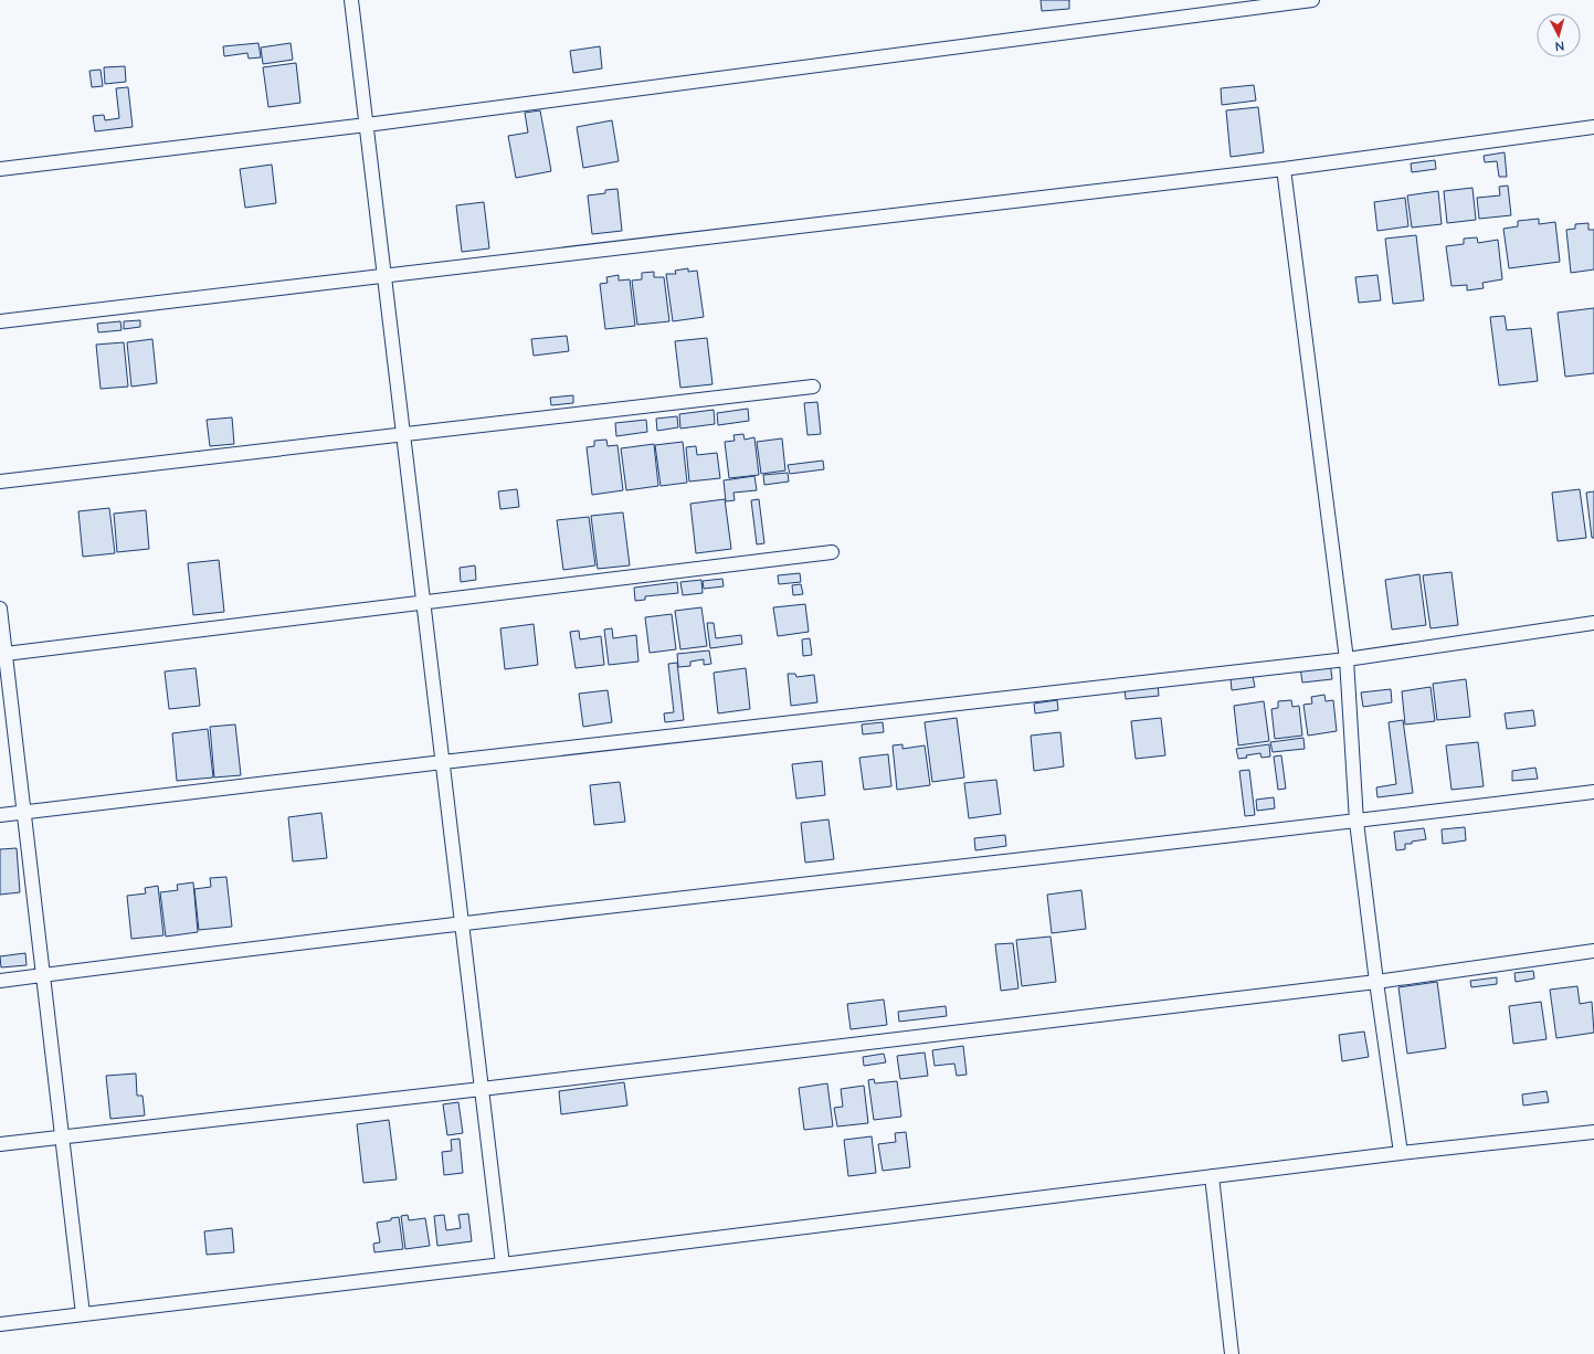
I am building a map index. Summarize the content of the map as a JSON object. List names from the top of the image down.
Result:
{
  "north": "bottom"
}
